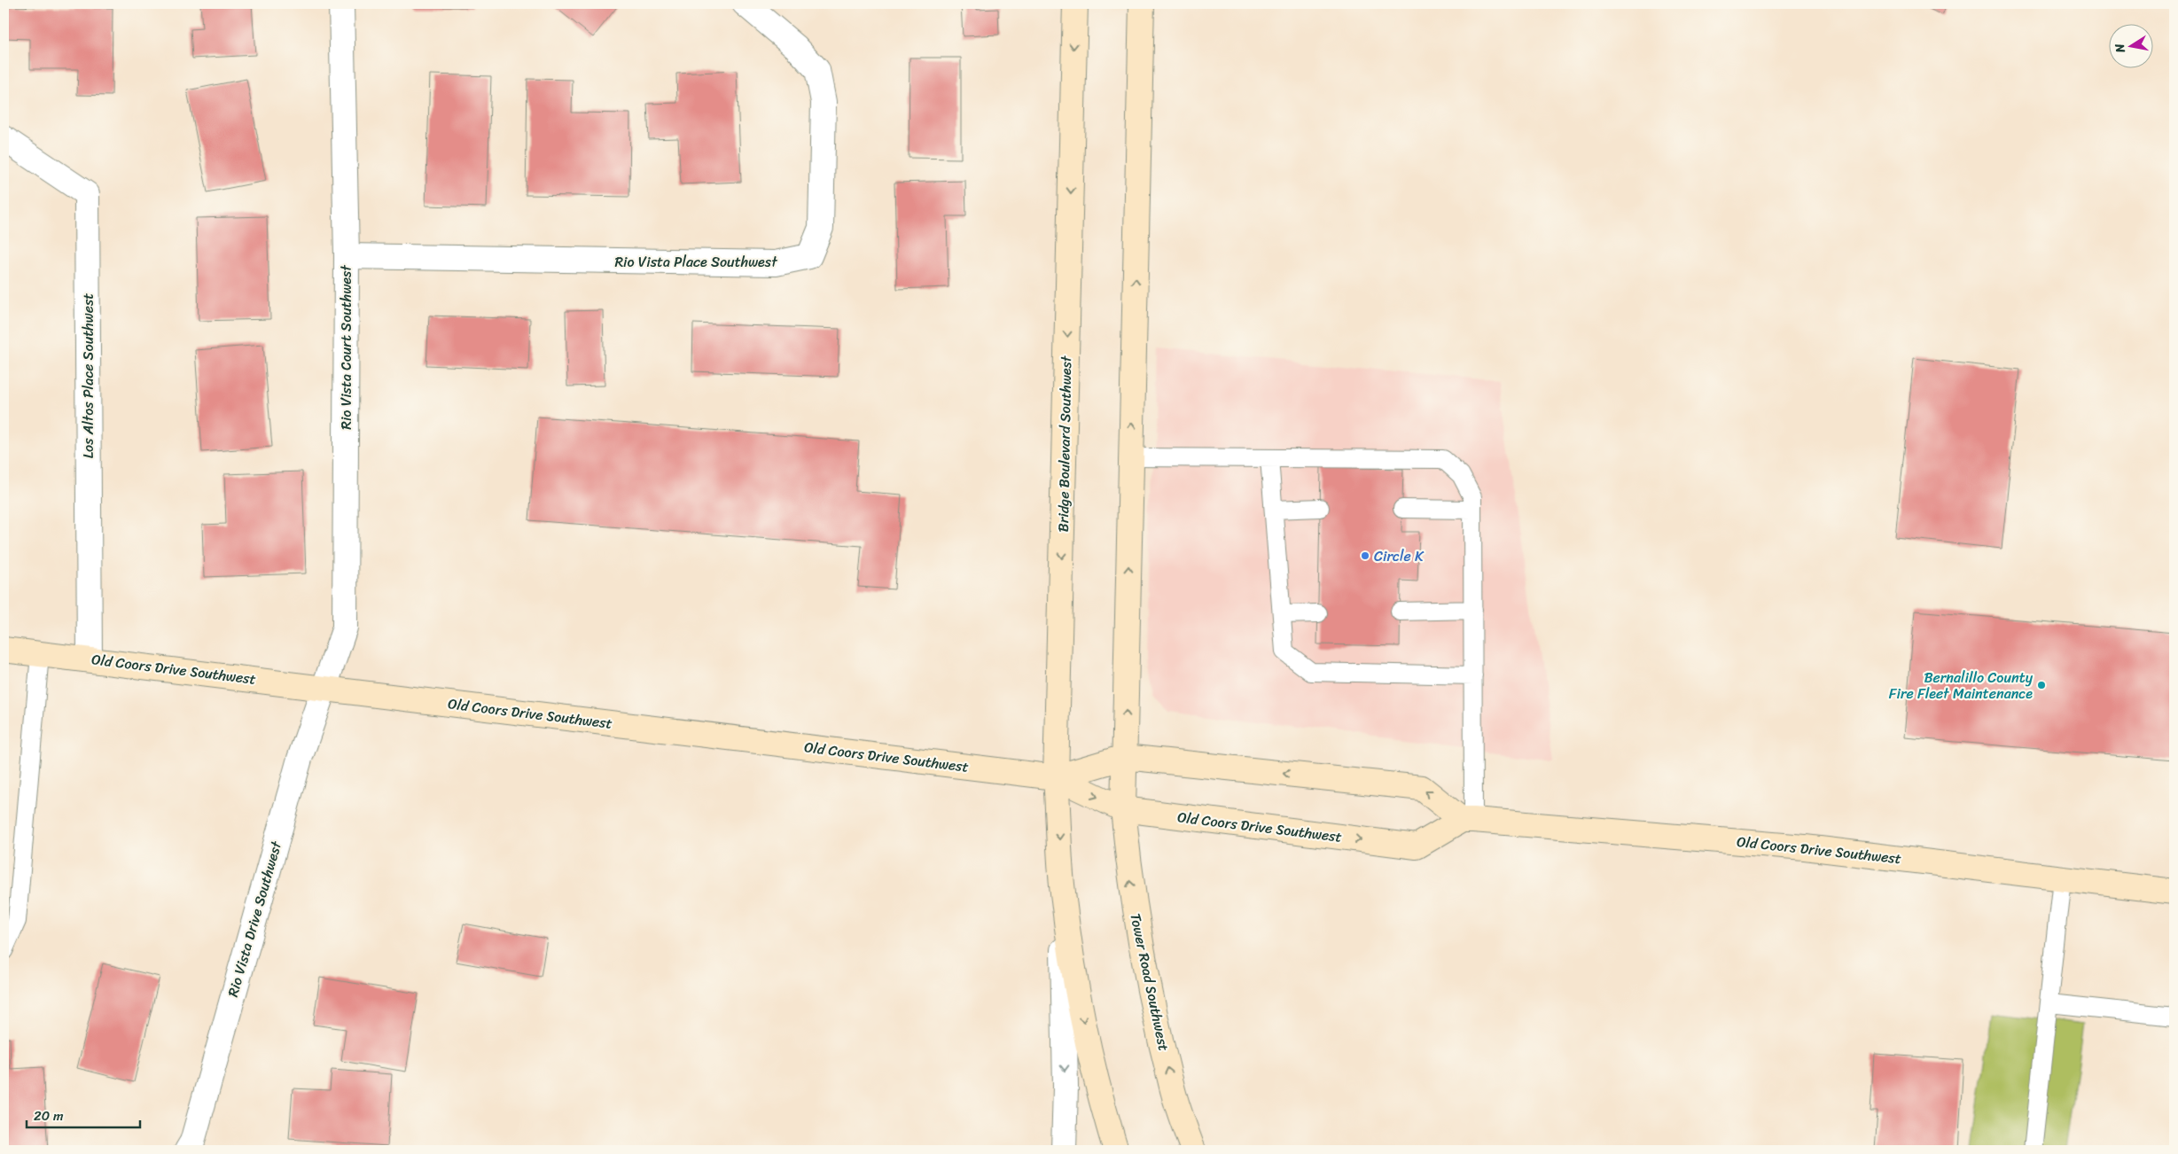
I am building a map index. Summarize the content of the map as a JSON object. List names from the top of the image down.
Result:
{
  "streets": {
    "main road": ["Bridge Boulevard Southwest", "Old Coors Drive Southwest", "Tower Road Southwest"],
    "street": [
      "Rio Vista Place Southwest",
      "Rio Vista Court Southwest",
      "Los Altos Place Southwest",
      "Rio Vista Drive Southwest"
    ]
  },
  "crossings": [
    ["Rio Vista Place Southwest", "Rio Vista Court Southwest"],
    ["Rio Vista Court Southwest", "Old Coors Drive Southwest"],
    ["Rio Vista Court Southwest", "Rio Vista Drive Southwest"],
    ["Los Altos Place Southwest", "Old Coors Drive Southwest"],
    ["Bridge Boulevard Southwest", "Old Coors Drive Southwest"],
    ["Old Coors Drive Southwest", "Rio Vista Drive Southwest"],
    ["Old Coors Drive Southwest", "Tower Road Southwest"]
  ],
  "places": ["Circle K", "Bernalillo County Fire Fleet Maintenance"],
  "scale_bar": "20 m",
  "north": "left"
}
